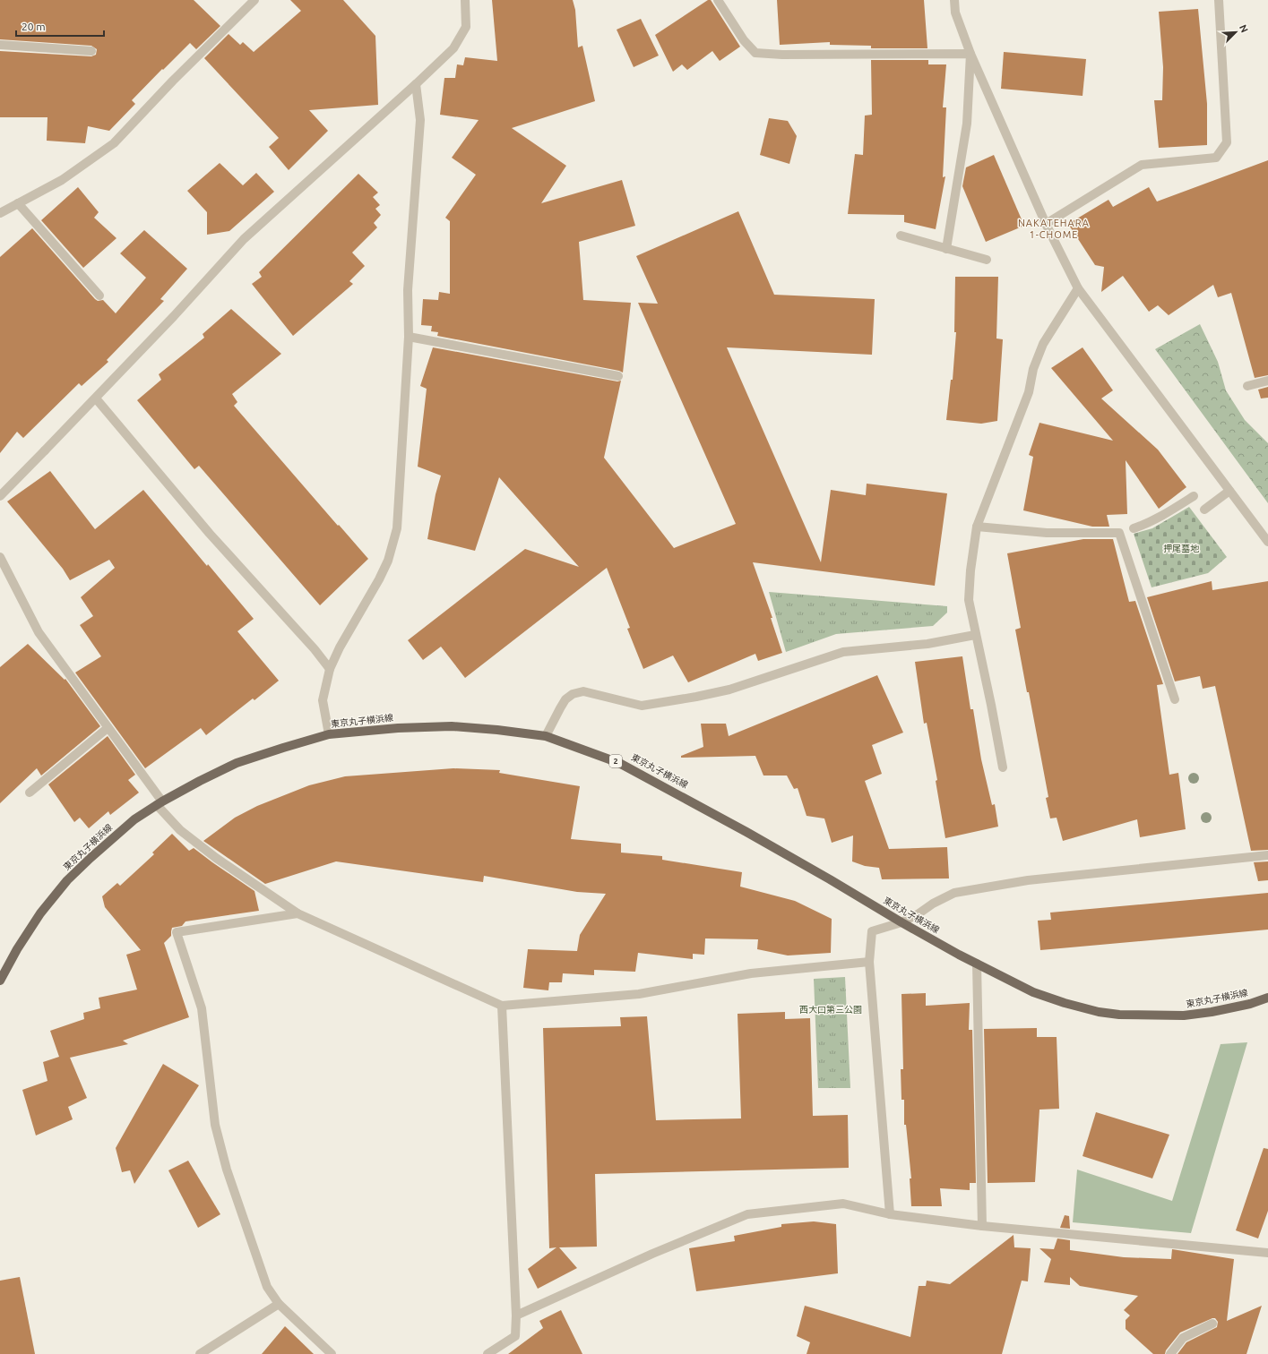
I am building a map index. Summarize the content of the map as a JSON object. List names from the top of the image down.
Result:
{
  "streets": {
    "main road": ["東京丸子横浜線", "2"]
  },
  "districts": ["NAKATEHARA 1-CHOME"],
  "parks": ["押尾墓地", "西大口第三公園"],
  "scale_bar": "20 m",
  "north": "top right"
}
